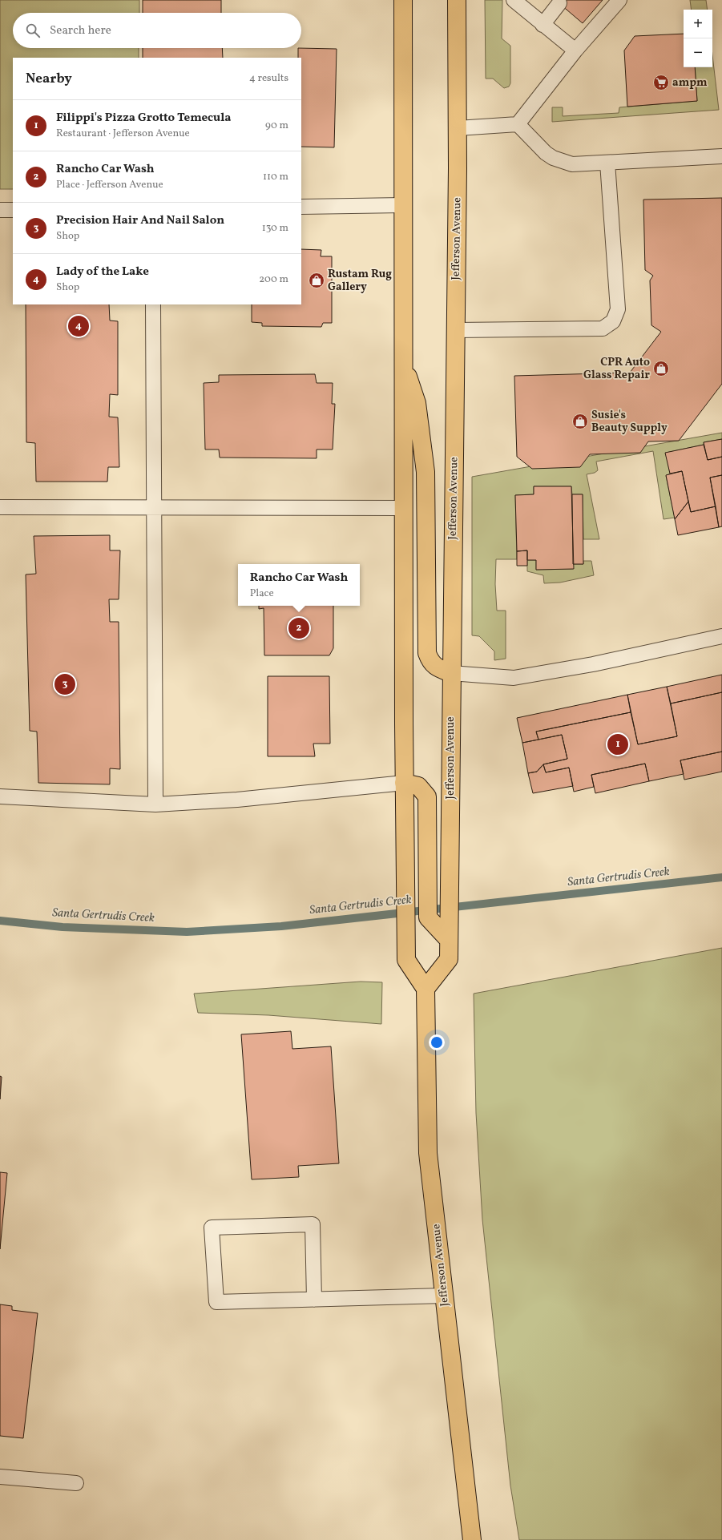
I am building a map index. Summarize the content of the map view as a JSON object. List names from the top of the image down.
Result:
{
  "streets": {
    "main road": ["Jefferson Avenue"]
  },
  "water": ["Santa Gertrudis Creek"],
  "places": {
    "supermarket": ["ampm"],
    "shop": ["Rustam Rug Gallery", "CPR Auto Glass Repair", "Susie's Beauty Supply"]
  },
  "page": {
    "map_buttons": ["+", "−"],
    "search": "Search here",
    "heading": ["Nearby", "4 results"],
    "list": [
      {
        "mark": "1",
        "name": "Filippi's Pizza Grotto Temecula",
        "note": "Restaurant · Jefferson Avenue",
        "value": "90 m"
      },
      {
        "mark": "2",
        "name": "Rancho Car Wash",
        "note": "Place · Jefferson Avenue",
        "value": "110 m"
      },
      {
        "mark": "3",
        "name": "Precision Hair And Nail Salon",
        "note": "Shop",
        "value": "130 m"
      },
      {
        "mark": "4",
        "name": "Lady of the Lake",
        "note": "Shop",
        "value": "200 m"
      }
    ],
    "pins": [
      "4",
      "2",
      "3",
      "1"
    ],
    "popup": ["Rancho Car Wash", "Place"]
  }
}
